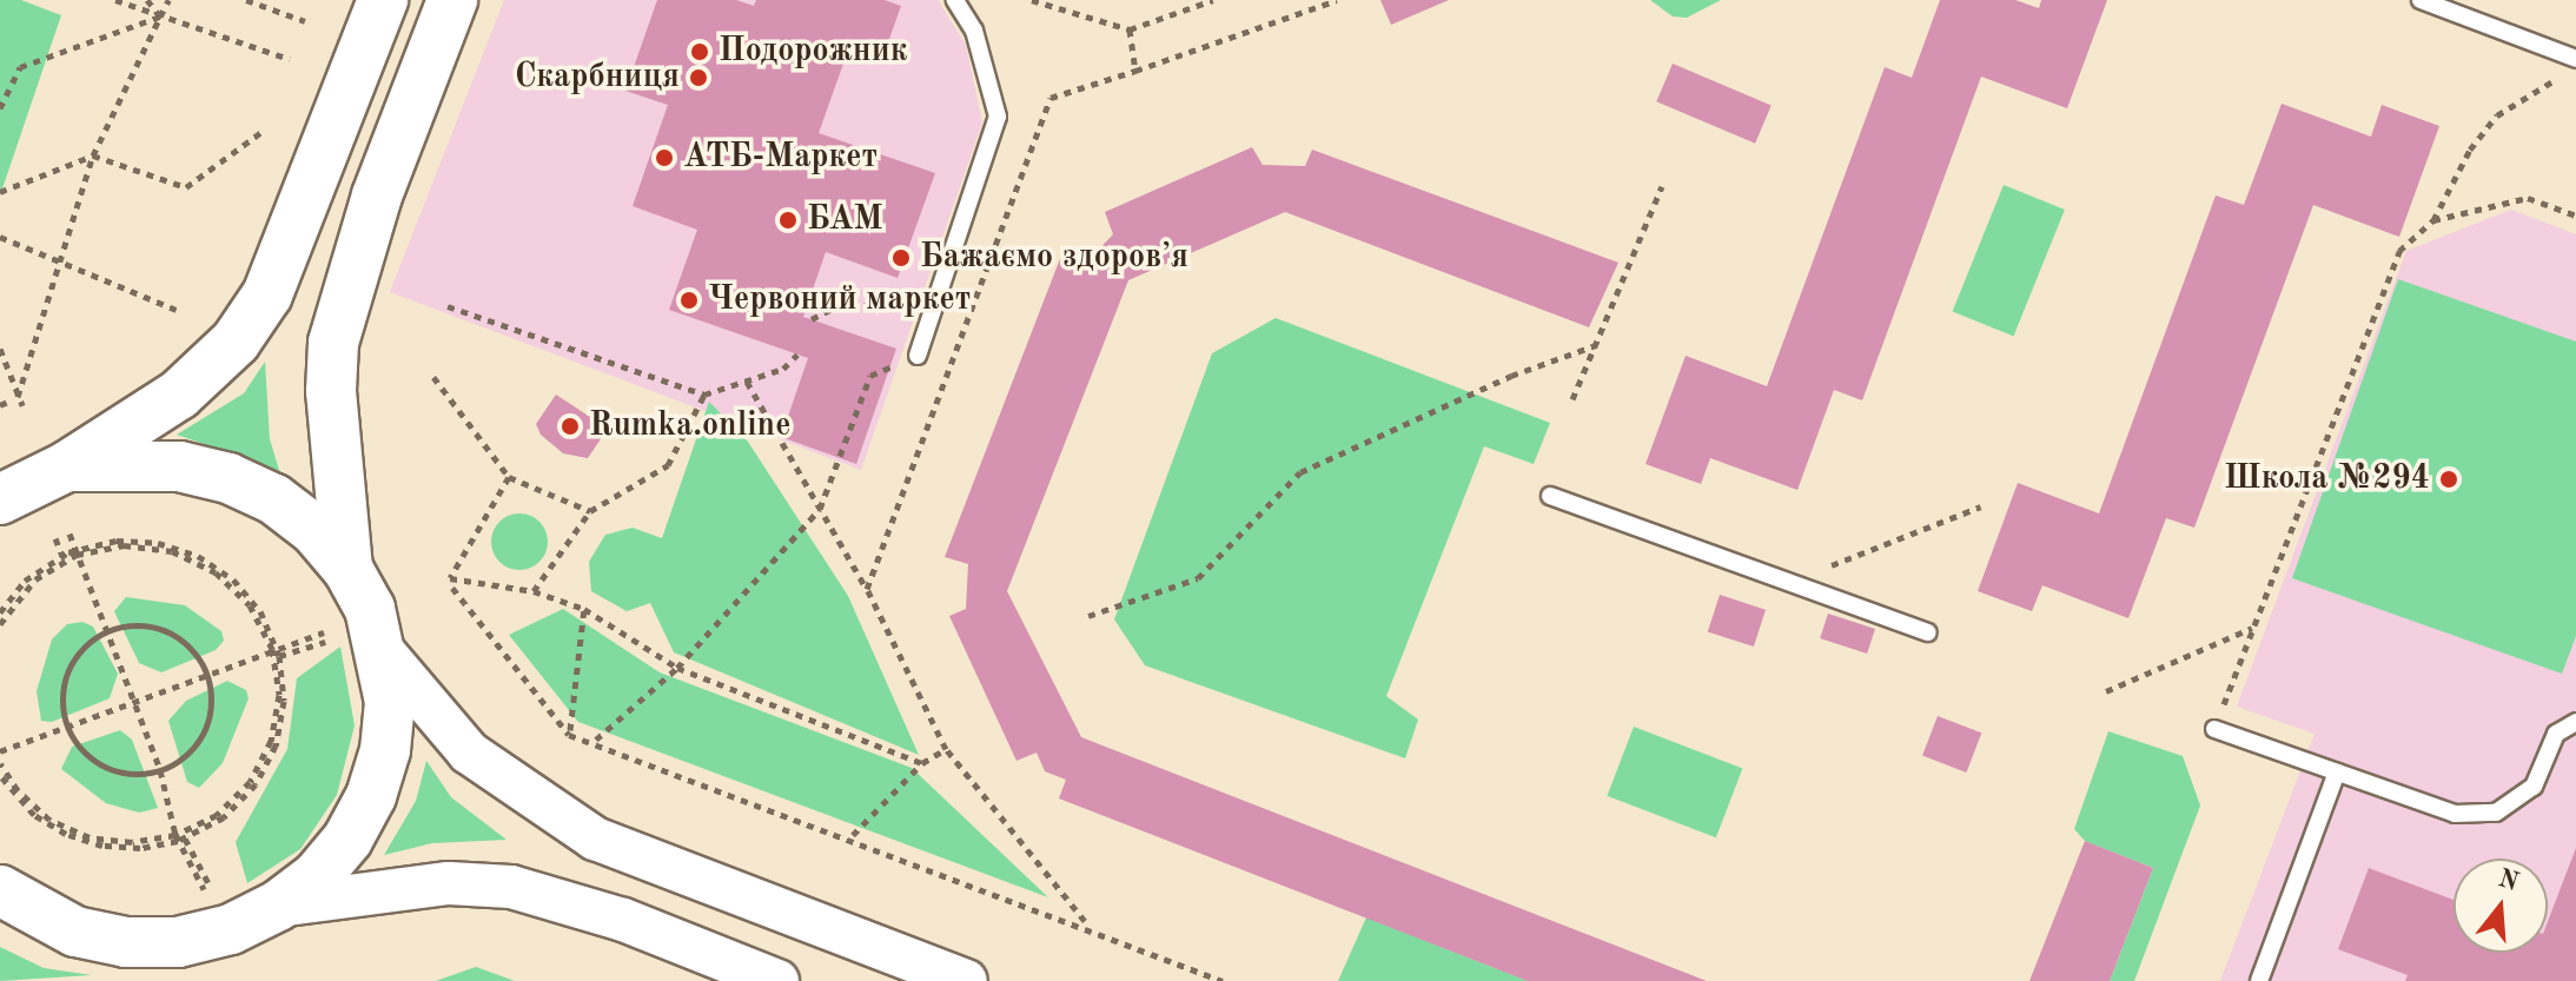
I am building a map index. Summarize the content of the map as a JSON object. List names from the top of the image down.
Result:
{
  "places": [
    "Подорожник",
    "Скарбниця",
    "АТБ-Маркет",
    "БАМ",
    "Бажаємо здоровʼя",
    "Червоний маркет",
    "Rumka.online",
    "Школа №294"
  ],
  "north": "top"
}
